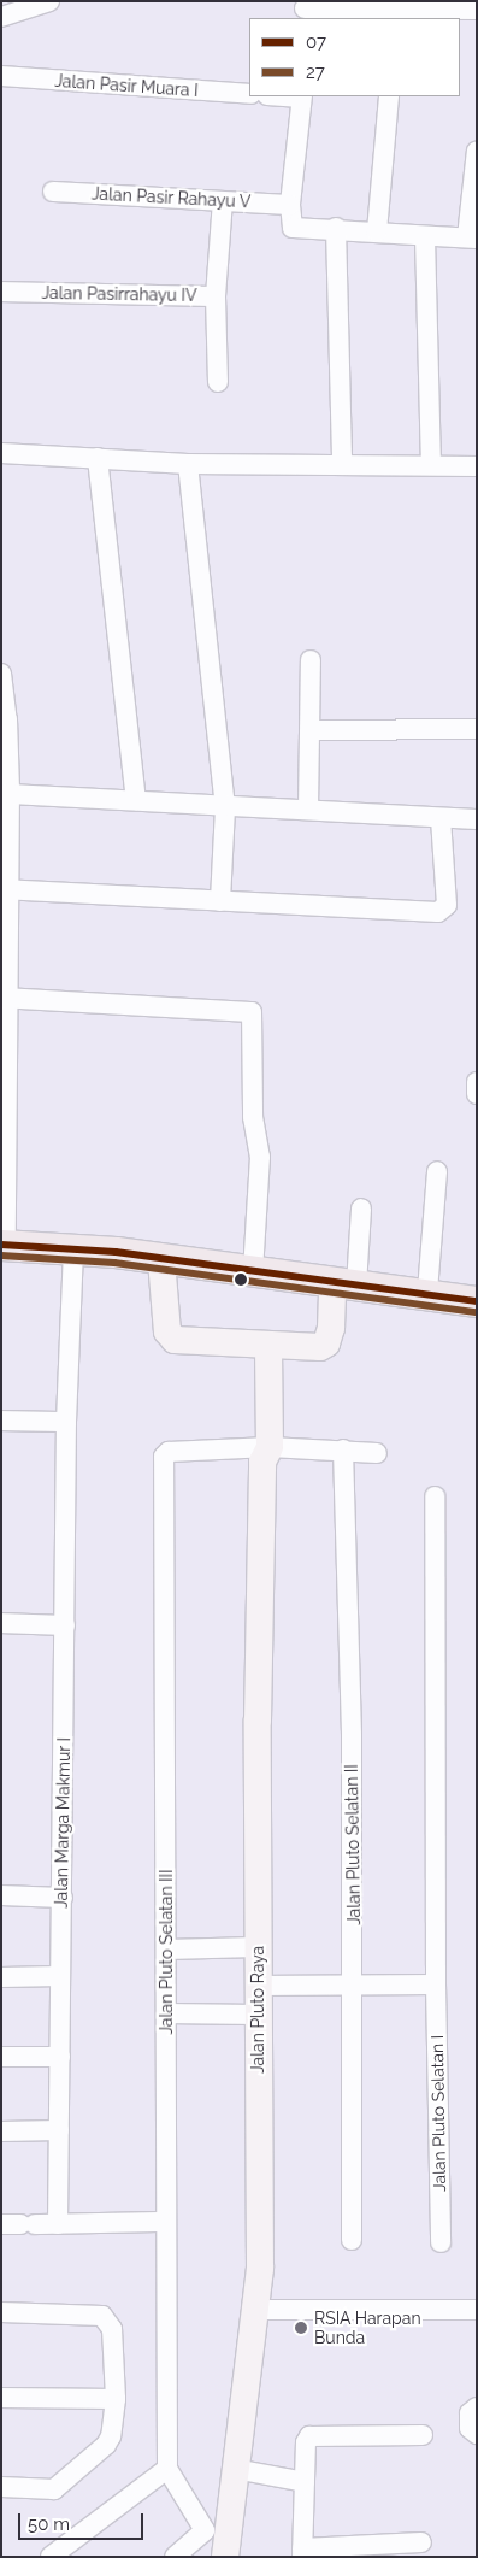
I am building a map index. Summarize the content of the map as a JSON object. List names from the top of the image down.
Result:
{
  "streets": {
    "street": [
      "Jalan Pasir Muara I",
      "Jalan Pasir Rahayu V",
      "Jalan Pasirrahayu IV",
      "Jalan Marga Makmur I",
      "Jalan Pluto Selatan II",
      "Jalan Pluto Selatan III",
      "Jalan Pluto Raya",
      "Jalan Pluto Selatan I"
    ]
  },
  "crossings": [
    ["Jalan Pasir Rahayu V", "Jalan Pasirrahayu IV"],
    ["Jalan Pluto Selatan III", "Jalan Pluto Raya"]
  ],
  "places": ["RSIA Harapan Bunda"],
  "lines": ["transit line 07", "transit line 27"],
  "legend": ["07", "27"],
  "scale_bar": "50 m"
}
